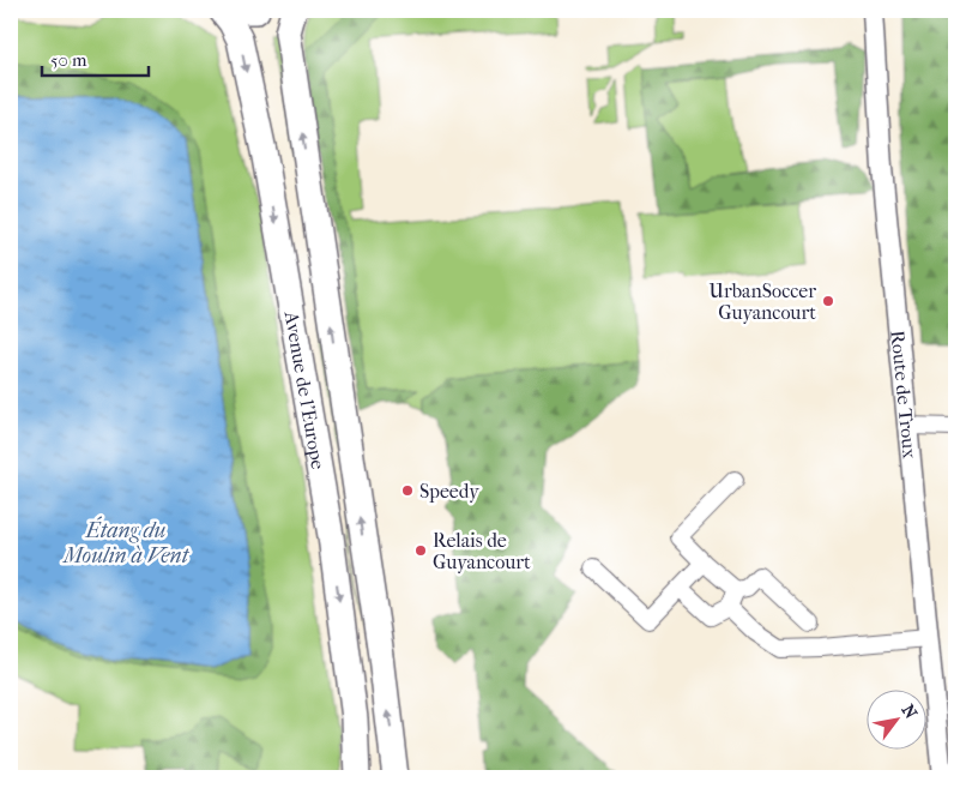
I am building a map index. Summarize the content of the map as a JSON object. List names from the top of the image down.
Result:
{
  "streets": {
    "main road": ["Avenue de l'Europe"],
    "street": ["Route de Troux"]
  },
  "water": ["Étang du Moulin à Vent"],
  "places": ["UrbanSoccer Guyancourt", "Speedy", "Relais de Guyancourt"],
  "scale_bar": "50 m",
  "north": "top right"
}
